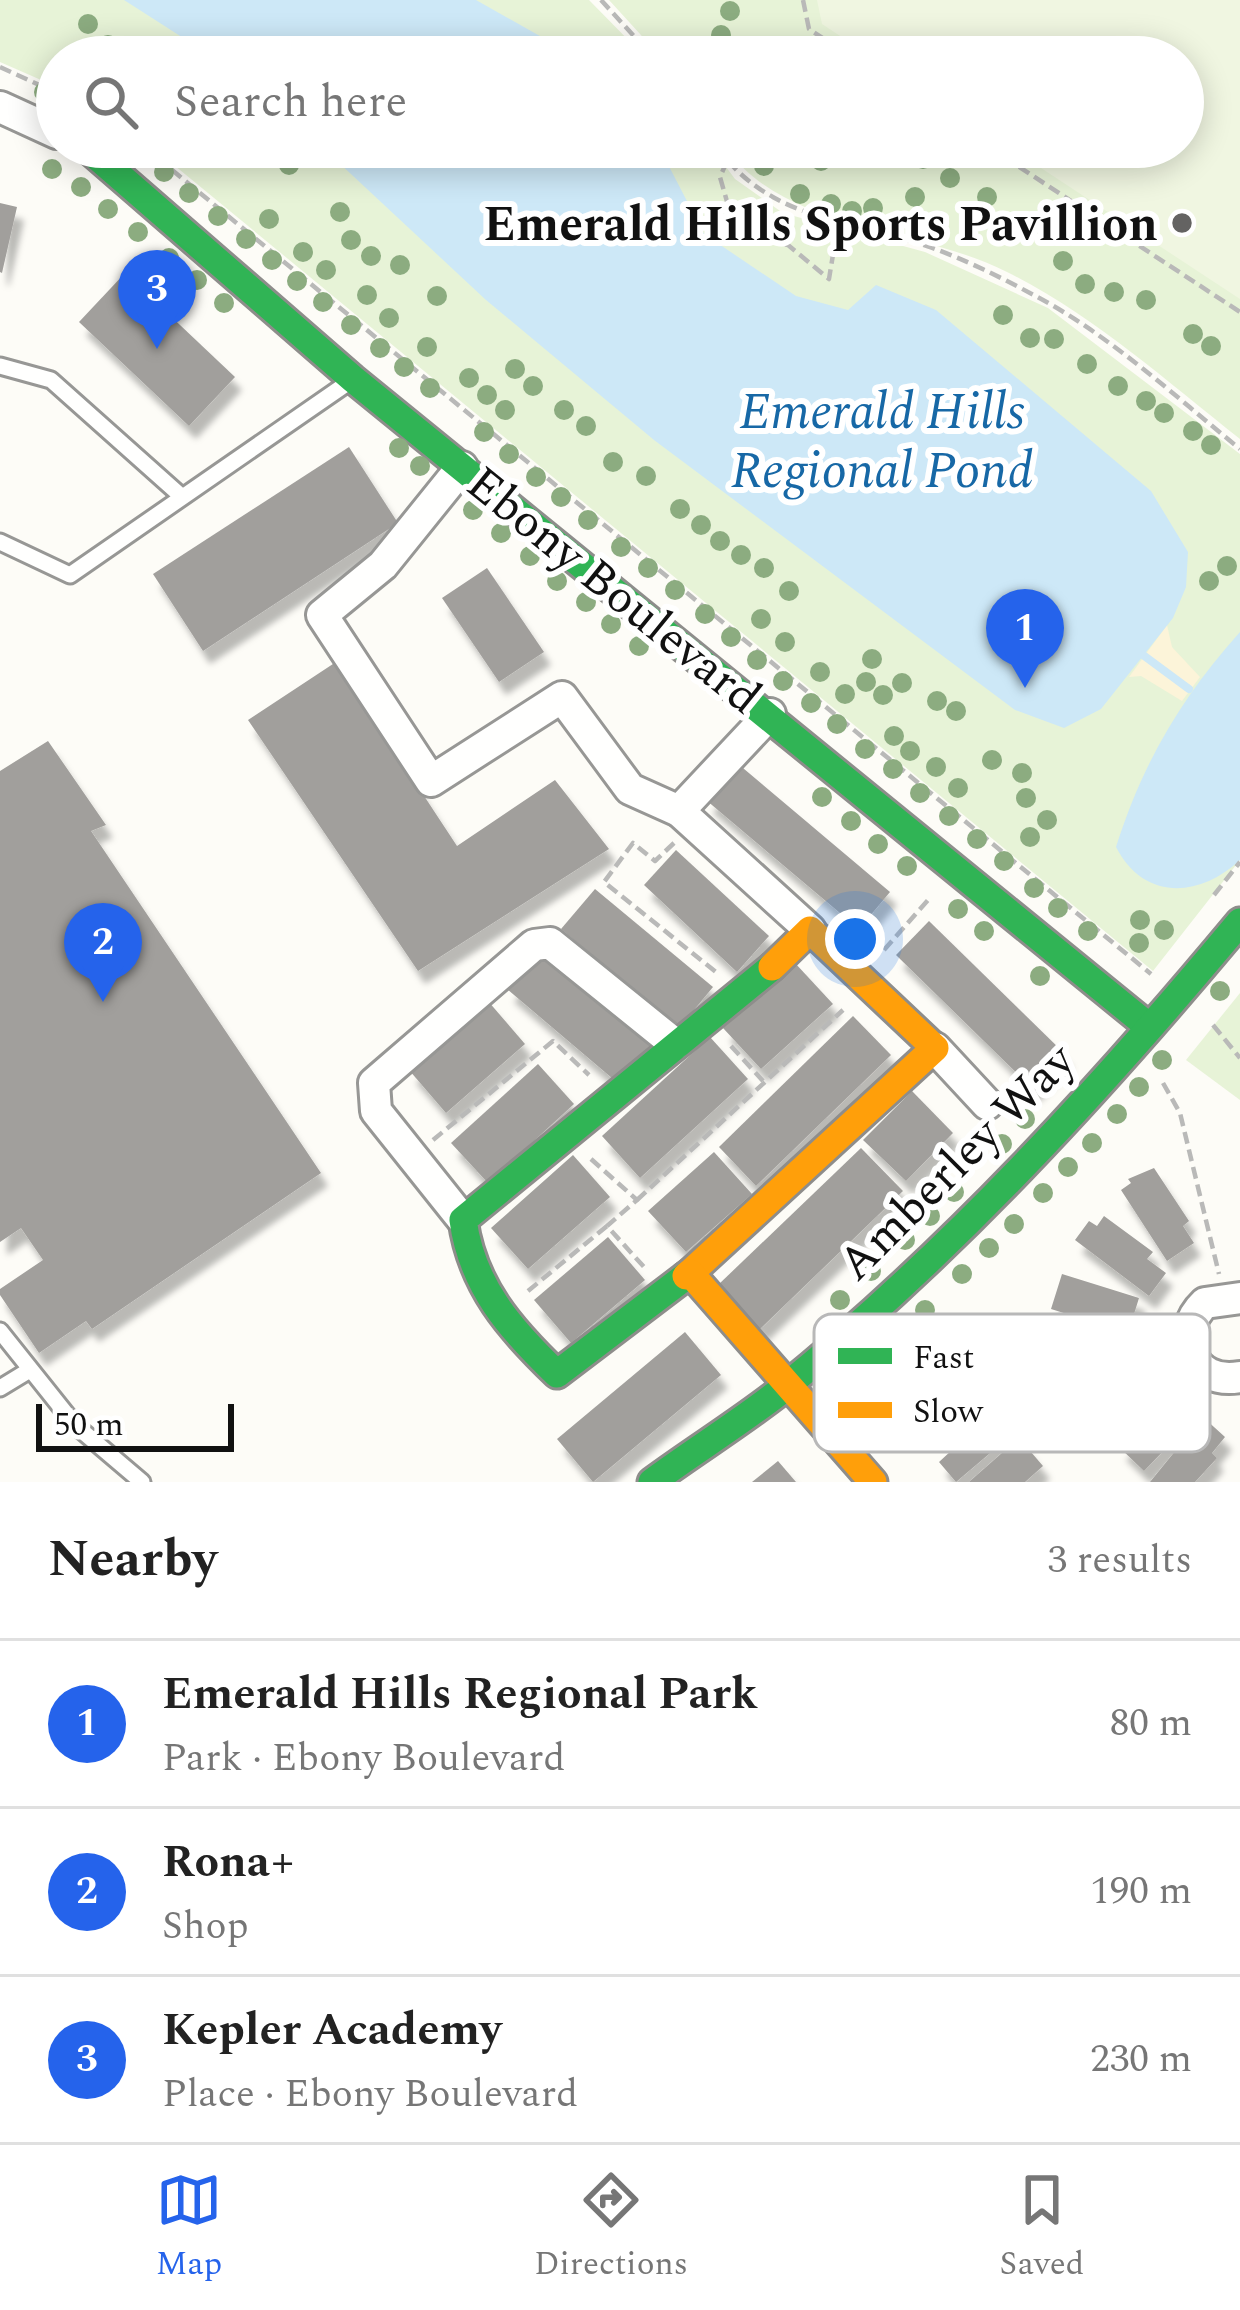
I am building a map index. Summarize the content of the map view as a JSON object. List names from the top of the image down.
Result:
{
  "streets": {
    "street": ["Ebony Boulevard", "Amberley Way"]
  },
  "crossings": [
    ["Ebony Boulevard", "Amberley Way"]
  ],
  "water": ["Emerald Hills Regional Pond"],
  "places": ["Emerald Hills Sports Pavillion"],
  "legend": ["Fast", "Slow"],
  "scale_bar": "50 m",
  "page": {
    "search": "Search here",
    "pins": ["3", "1", "2"],
    "scale": "50 m",
    "heading": ["Nearby", "3 results"],
    "list": [
      {
        "mark": "1",
        "name": "Emerald Hills Regional Park",
        "note": "Park · Ebony Boulevard",
        "value": "80 m"
      },
      {
        "mark": "2",
        "name": "Rona+",
        "note": "Shop",
        "value": "190 m"
      },
      {
        "mark": "3",
        "name": "Kepler Academy",
        "note": "Place · Ebony Boulevard",
        "value": "230 m"
      }
    ],
    "nav": ["Map", "Directions", "Saved"]
  }
}
